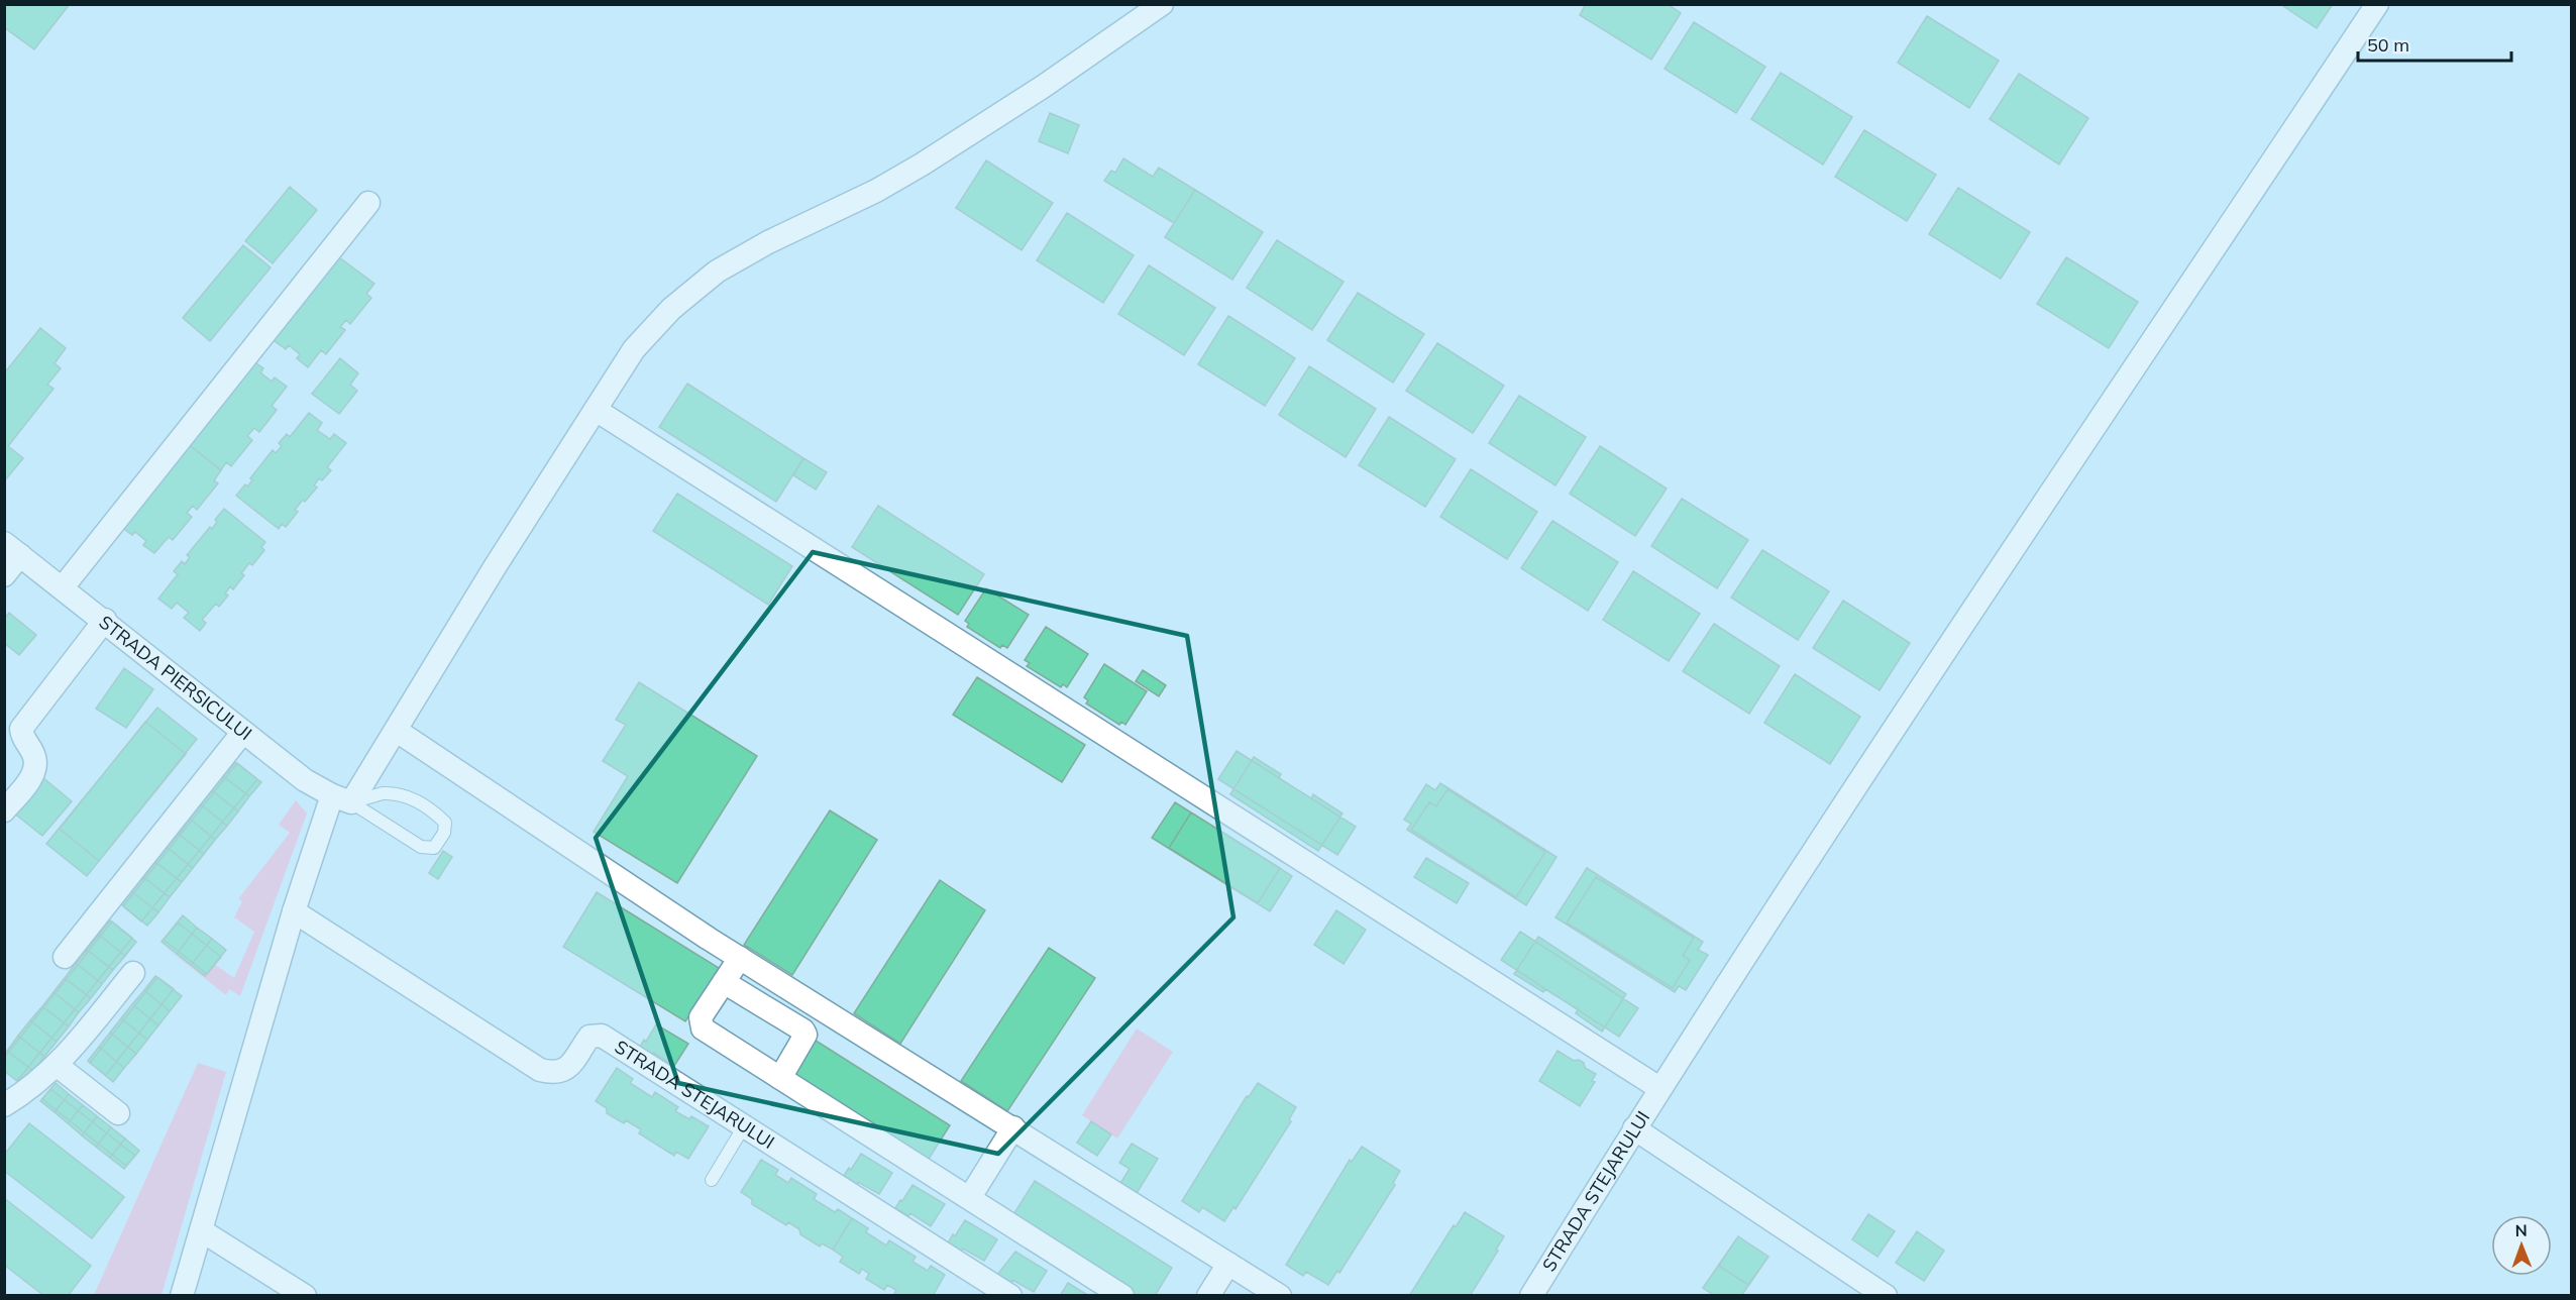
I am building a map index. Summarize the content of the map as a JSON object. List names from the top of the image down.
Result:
{
  "streets": {
    "street": ["STRADA PIERSICULUI", "STRADA STEJARULUI"]
  },
  "scale_bar": "50 m",
  "north": "top"
}
